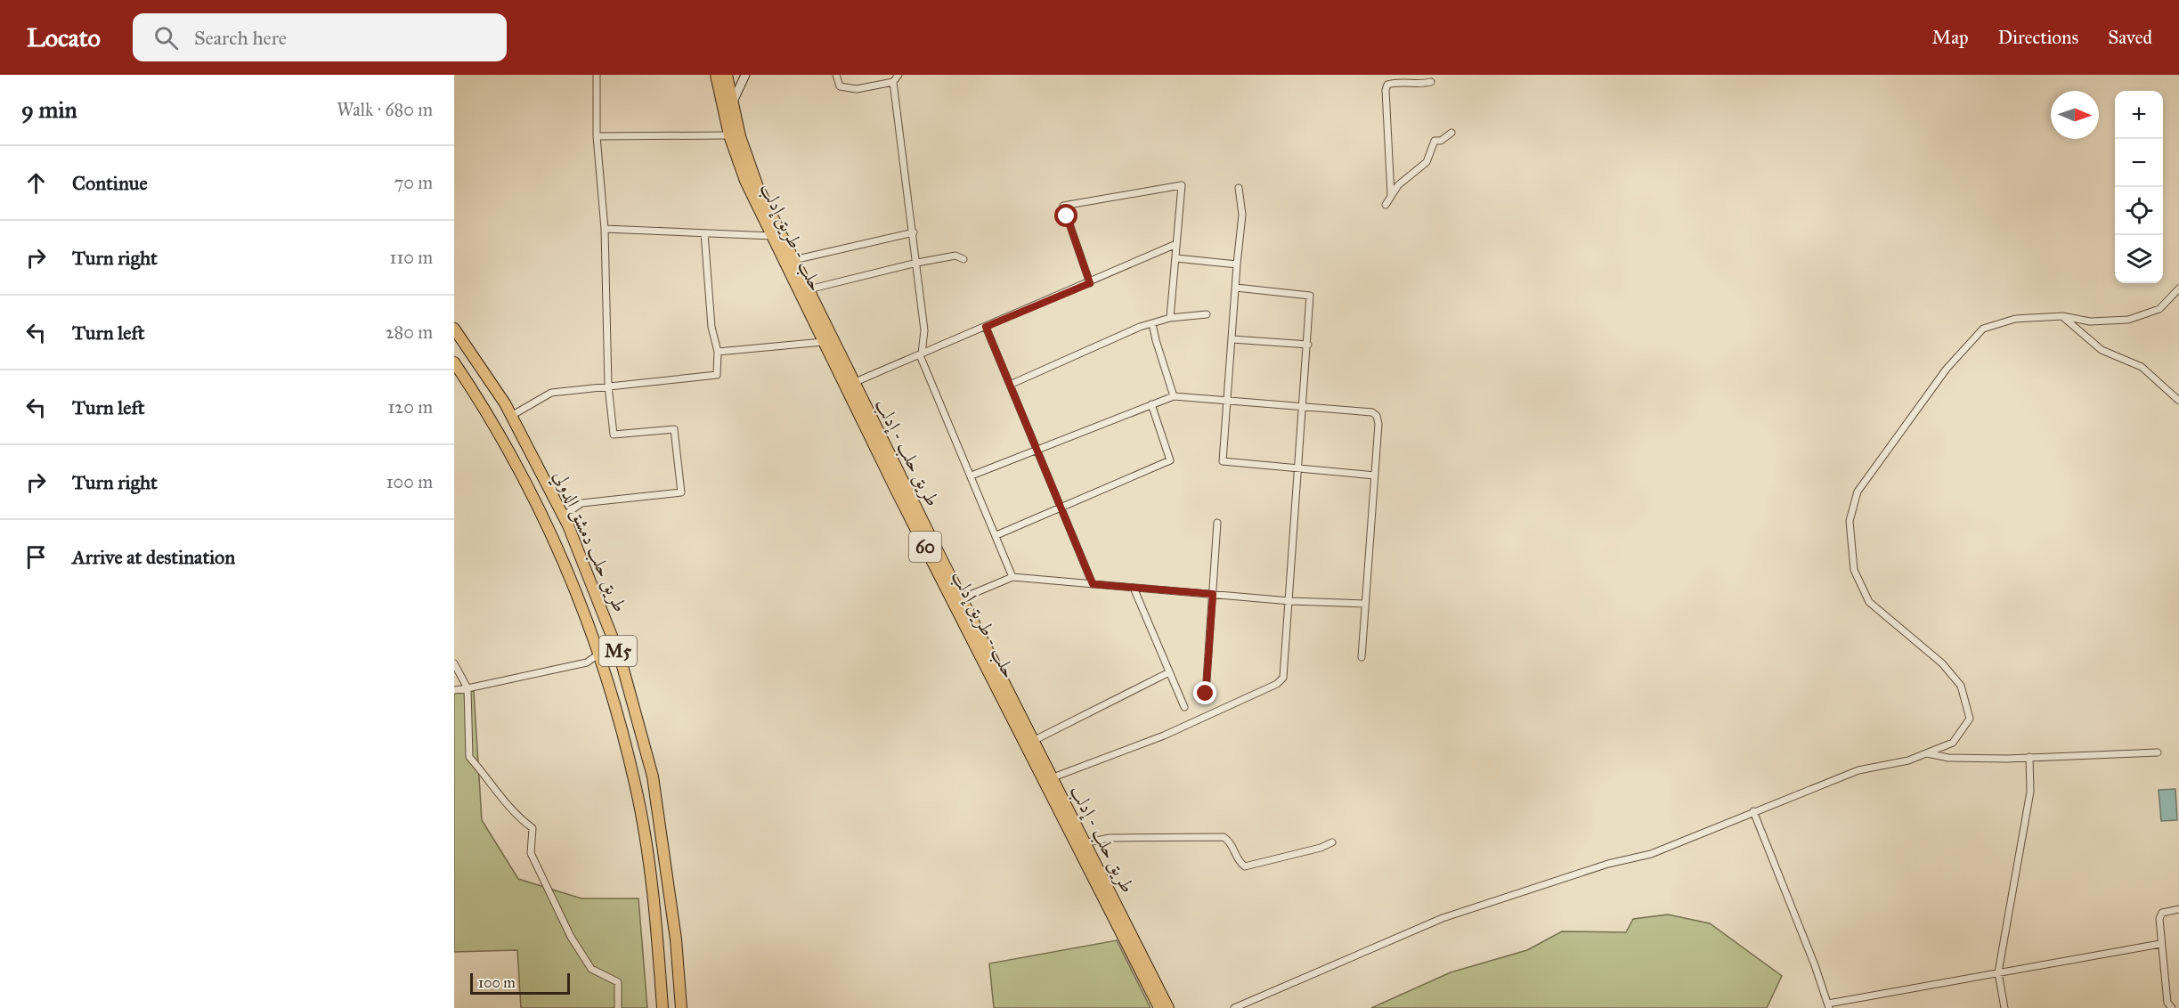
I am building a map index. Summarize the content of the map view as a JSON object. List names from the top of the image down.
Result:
{
  "streets": {
    "highway": [
      "حلب - طريق إدلب",
      "طريق حلب - إدلب",
      "طريق حلب دمشق الدولي",
      "60",
      "M5"
    ]
  },
  "crossings": [
    ["حلب - طريق إدلب", "طريق حلب - إدلب"],
    ["طريق حلب - إدلب", "60"]
  ],
  "scale_bar": "100 m",
  "north": "right",
  "page": {
    "header": "Locato",
    "search": "Search here",
    "nav": ["Map", "Directions", "Saved"],
    "heading": ["9 min", "Walk · 680 m"],
    "map_buttons": ["+", "−"],
    "list": [
      ["Continue", "70 m"],
      ["Turn right", "110 m"],
      ["Turn left", "280 m"],
      ["Turn left", "120 m"],
      ["Turn right", "100 m"],
      "Arrive at destination"
    ],
    "scale": "100 m"
  }
}
